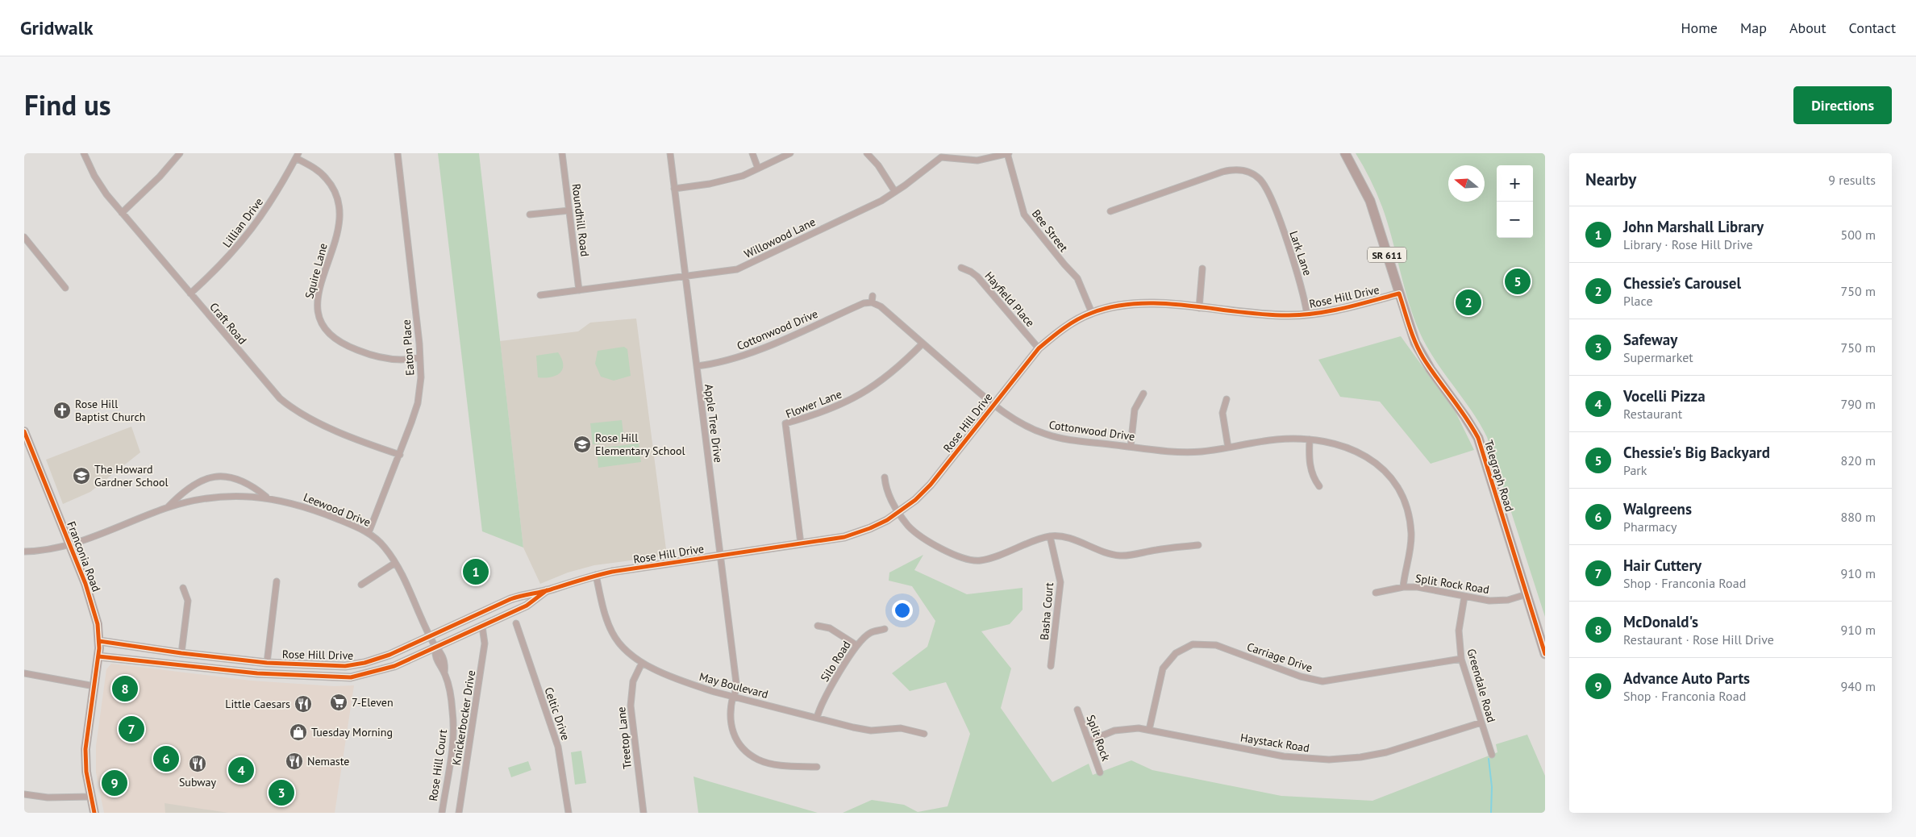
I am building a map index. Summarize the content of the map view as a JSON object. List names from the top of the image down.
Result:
{
  "streets": {
    "main road": ["SR 611", "Telegraph Road", "Franconia Road"],
    "street": [
      "Roundhill Road",
      "Lillian Drive",
      "Bee Street",
      "Willowood Lane",
      "Lark Lane",
      "Squire Lane",
      "Rose Hill Drive",
      "Hayfield Place",
      "Craft Road",
      "Cottonwood Drive",
      "Eaton Place",
      "Flower Lane",
      "Apple Tree Drive",
      "Leewood Drive",
      "Split Rock Road",
      "Basha Court",
      "Carriage Drive",
      "Silo Road",
      "May Boulevard",
      "Greendale Road",
      "Celtic Drive",
      "Knickerbocker Drive",
      "Treetop Lane",
      "Split Rock",
      "Haystack Road",
      "Rose Hill Court"
    ]
  },
  "crossings": [
    ["Roundhill Road", "Willowood Lane"],
    ["Lillian Drive", "Squire Lane"],
    ["Lillian Drive", "Craft Road"],
    ["Bee Street", "Willowood Lane"],
    ["Bee Street", "Rose Hill Drive"],
    ["Willowood Lane", "Apple Tree Drive"],
    ["Lark Lane", "Rose Hill Drive"],
    ["Squire Lane", "Eaton Place"],
    ["Rose Hill Drive", "Hayfield Place"],
    ["Rose Hill Drive", "Cottonwood Drive"],
    ["Rose Hill Drive", "Flower Lane"],
    ["Rose Hill Drive", "Apple Tree Drive"],
    ["Rose Hill Drive", "Telegraph Road"],
    ["Rose Hill Drive", "Leewood Drive"],
    ["Rose Hill Drive", "Franconia Road"],
    ["Rose Hill Drive", "May Boulevard"],
    ["Rose Hill Drive", "Knickerbocker Drive"],
    ["Rose Hill Drive", "Rose Hill Court"],
    ["Craft Road", "Eaton Place"],
    ["Cottonwood Drive", "Flower Lane"],
    ["Cottonwood Drive", "Apple Tree Drive"],
    ["Cottonwood Drive", "Split Rock Road"],
    ["Eaton Place", "Leewood Drive"],
    ["Apple Tree Drive", "May Boulevard"],
    ["Telegraph Road", "Split Rock Road"],
    ["Leewood Drive", "Franconia Road"],
    ["Leewood Drive", "Rose Hill Court"],
    ["Split Rock Road", "Greendale Road"],
    ["Carriage Drive", "Greendale Road"],
    ["Carriage Drive", "Haystack Road"],
    ["Silo Road", "May Boulevard"],
    ["May Boulevard", "Treetop Lane"],
    ["Greendale Road", "Haystack Road"],
    ["Split Rock", "Haystack Road"]
  ],
  "places": {
    "church": ["Rose Hill Baptist Church"],
    "school or university": ["Rose Hill Elementary School", "The Howard Gardner School"],
    "supermarket": ["7-Eleven"],
    "restaurant": ["Little Caesars", "Nemaste", "Subway"],
    "shop": ["Tuesday Morning"]
  },
  "north": "left",
  "page": {
    "header": "Gridwalk",
    "nav": [
      "Home",
      "Map",
      "About",
      "Contact"
    ],
    "title": "Find us",
    "buttons": "Directions",
    "heading": ["Nearby", "9 results"],
    "map_buttons": ["+", "−"],
    "list": [
      {
        "mark": "1",
        "name": "John Marshall Library",
        "note": "Library · Rose Hill Drive",
        "value": "500 m"
      },
      {
        "mark": "2",
        "name": "Chessie’s Carousel",
        "note": "Place",
        "value": "750 m"
      },
      {
        "mark": "3",
        "name": "Safeway",
        "note": "Supermarket",
        "value": "750 m"
      },
      {
        "mark": "4",
        "name": "Vocelli Pizza",
        "note": "Restaurant",
        "value": "790 m"
      },
      {
        "mark": "5",
        "name": "Chessie's Big Backyard",
        "note": "Park",
        "value": "820 m"
      },
      {
        "mark": "6",
        "name": "Walgreens",
        "note": "Pharmacy",
        "value": "880 m"
      },
      {
        "mark": "7",
        "name": "Hair Cuttery",
        "note": "Shop · Franconia Road",
        "value": "910 m"
      },
      {
        "mark": "8",
        "name": "McDonald's",
        "note": "Restaurant · Rose Hill Drive",
        "value": "910 m"
      },
      {
        "mark": "9",
        "name": "Advance Auto Parts",
        "note": "Shop · Franconia Road",
        "value": "940 m"
      }
    ],
    "pins": [
      "5",
      "2",
      "1",
      "8",
      "7",
      "6",
      "4",
      "9",
      "3"
    ]
  }
}
